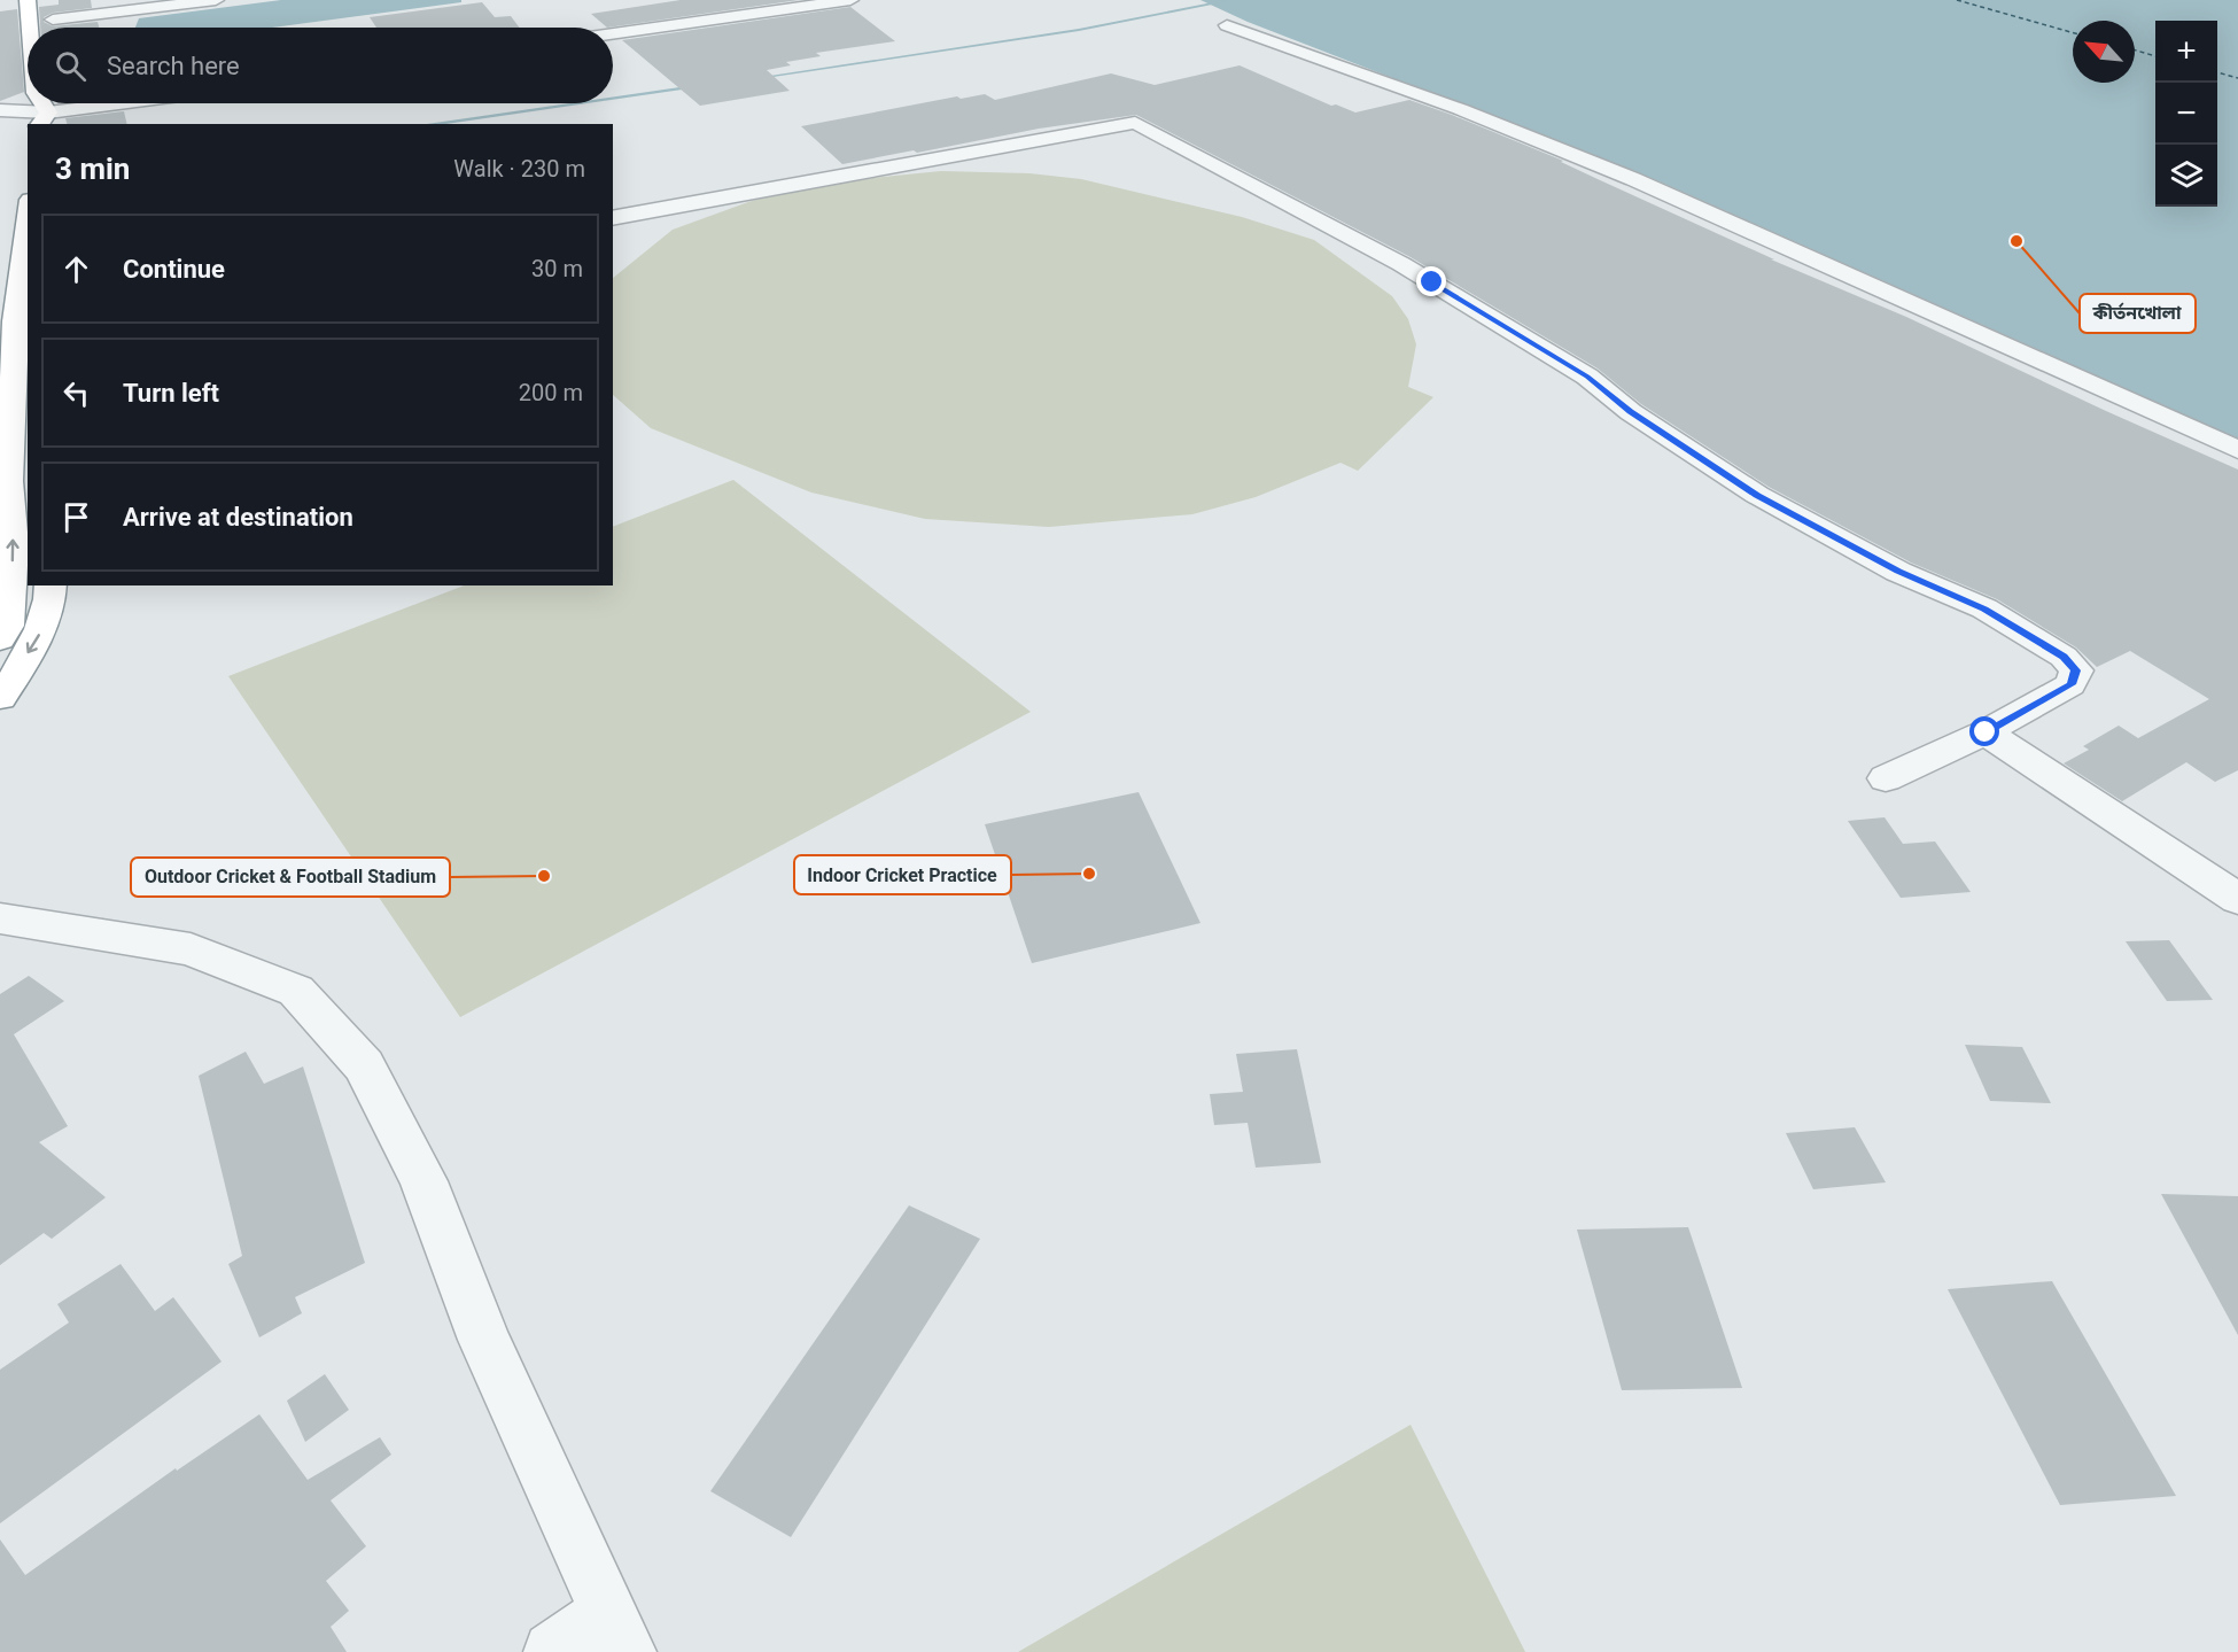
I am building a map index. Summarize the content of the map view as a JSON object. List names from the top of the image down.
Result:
{
  "places": ["কীর্তনখোলা", "Indoor Cricket Practice", "Outdoor Cricket & Football Stadium"],
  "north": "top left",
  "page": {
    "map_buttons": ["+", "−"],
    "search": "Search here",
    "heading": ["3 min", "Walk · 230 m"],
    "list": [
      ["Continue", "30 m"],
      ["Turn left", "200 m"],
      "Arrive at destination"
    ]
  }
}
